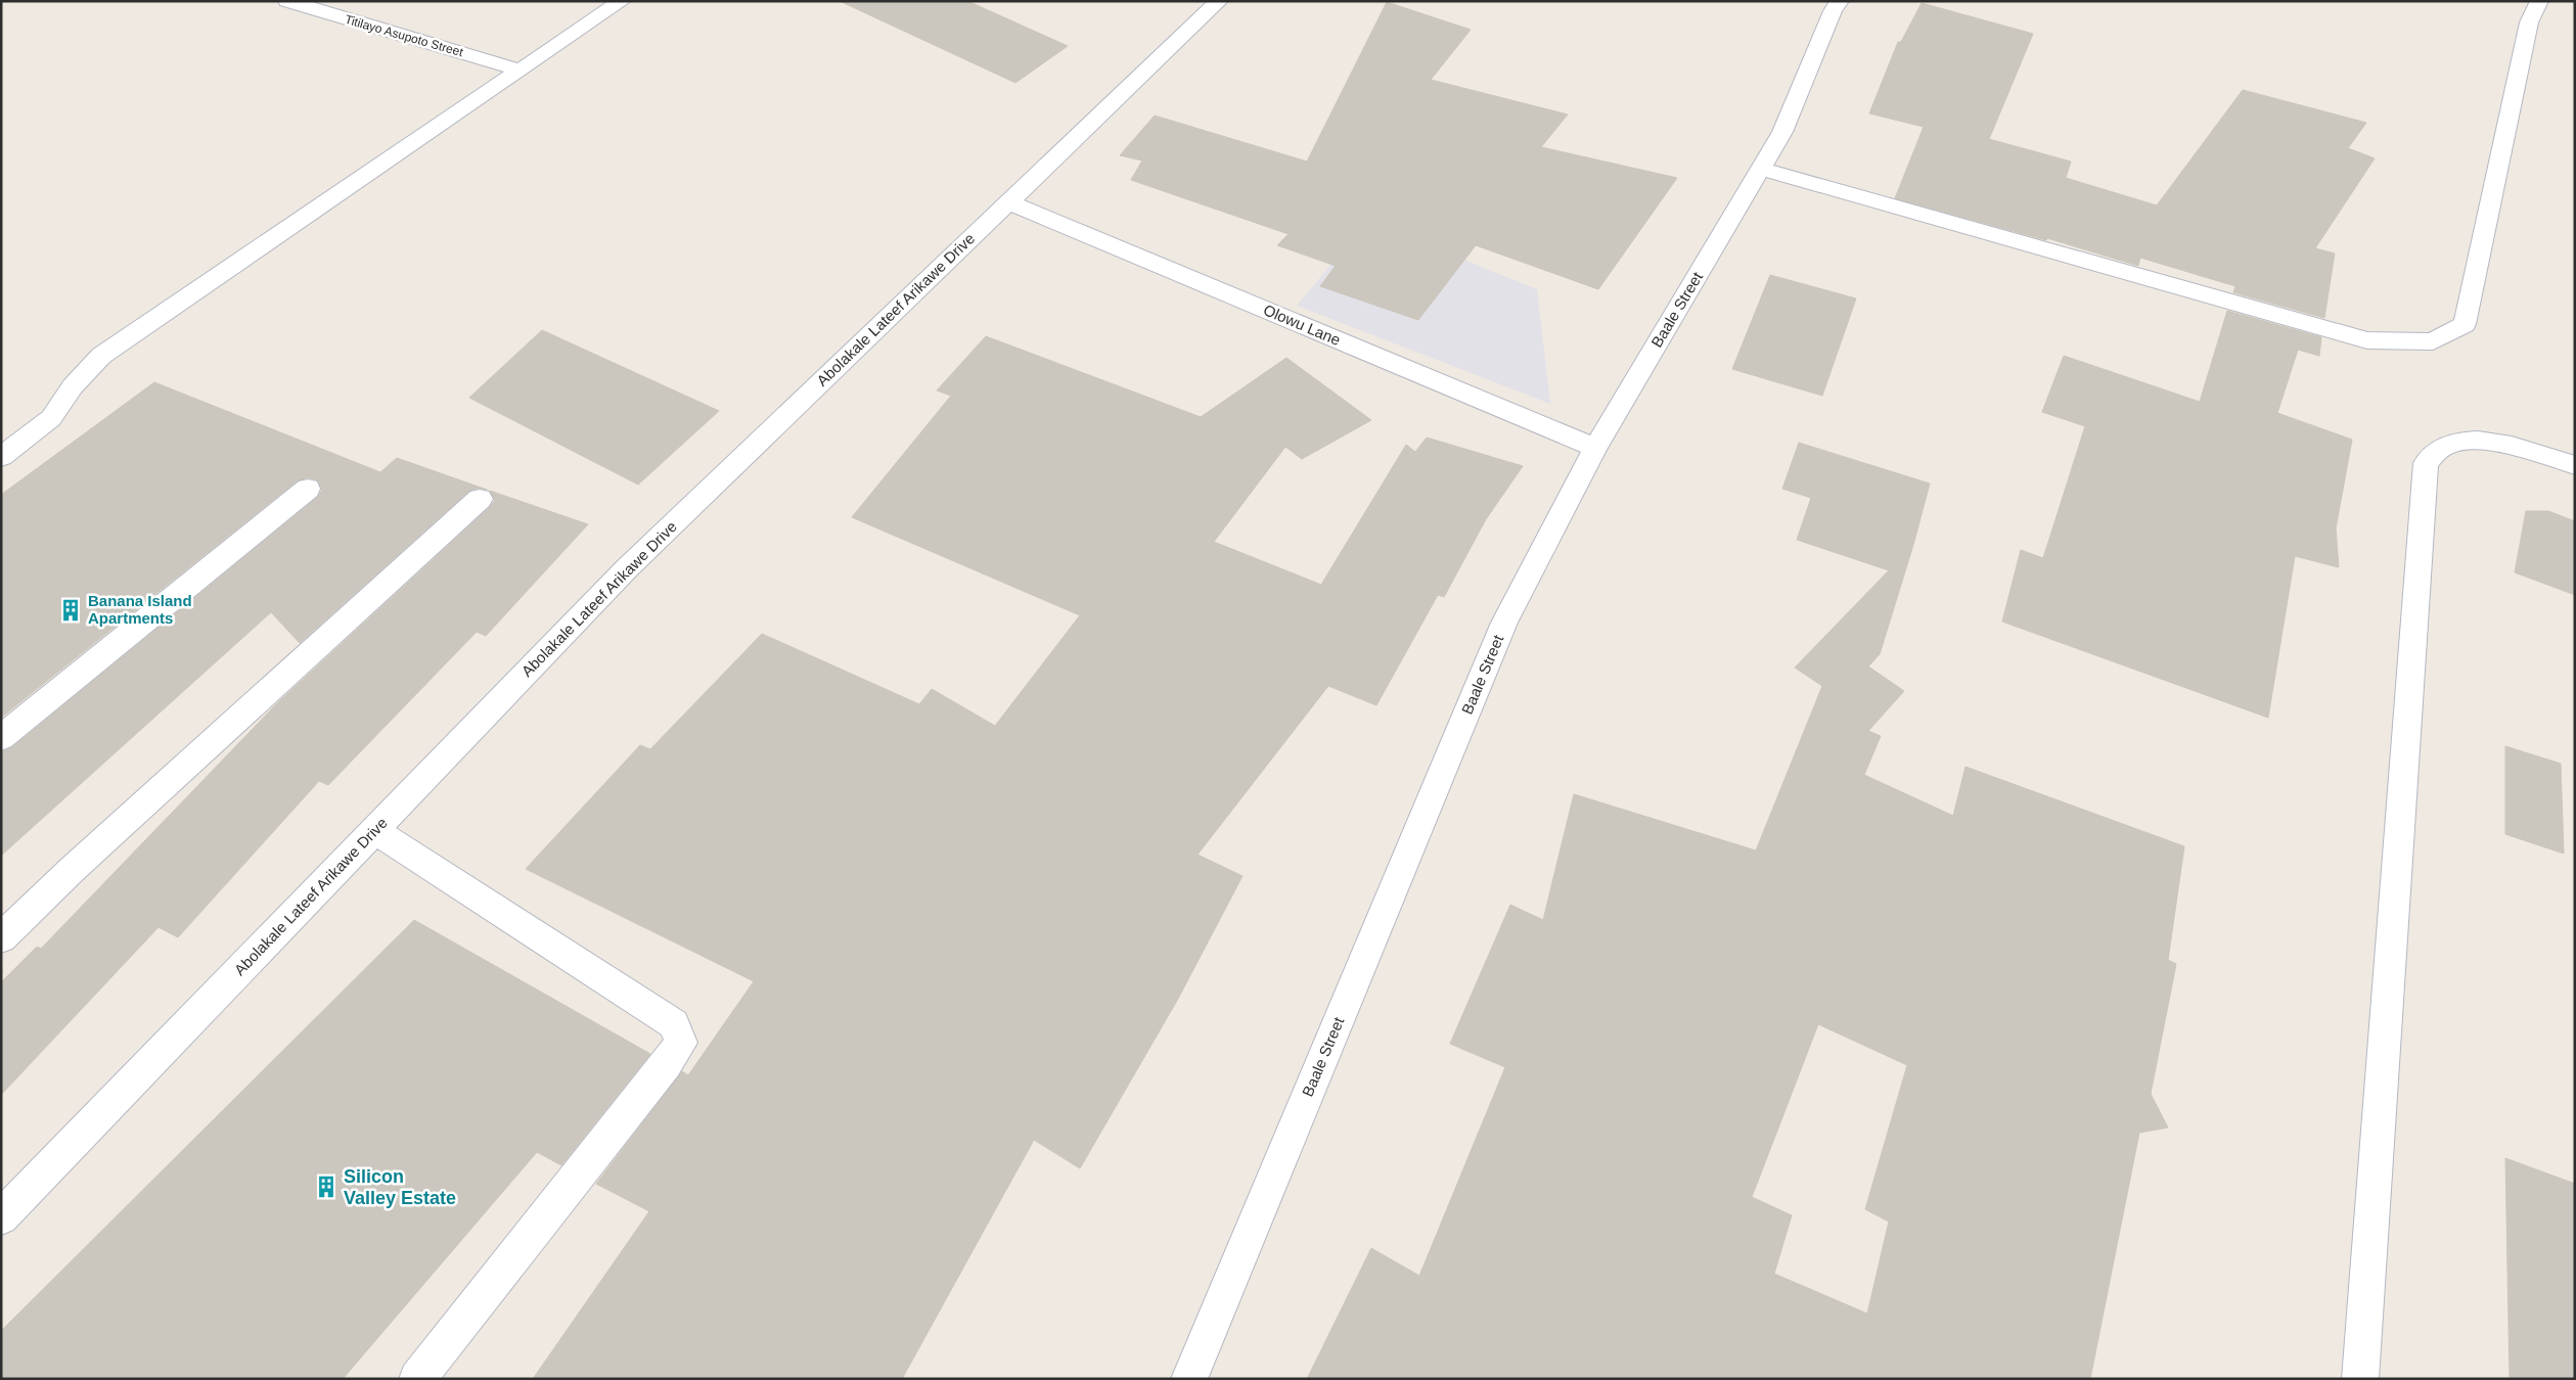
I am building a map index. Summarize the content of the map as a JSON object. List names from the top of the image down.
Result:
{
  "streets": {
    "street": [
      "Titilayo Asupoto Street",
      "Abolakale Lateef Arikawe Drive",
      "Baale Street",
      "Olowu Lane"
    ]
  },
  "crossings": [
    ["Abolakale Lateef Arikawe Drive", "Olowu Lane"],
    ["Baale Street", "Olowu Lane"]
  ],
  "places": {
    "building": ["Banana Island Apartments", "Silicon Valley Estate"]
  }
}
